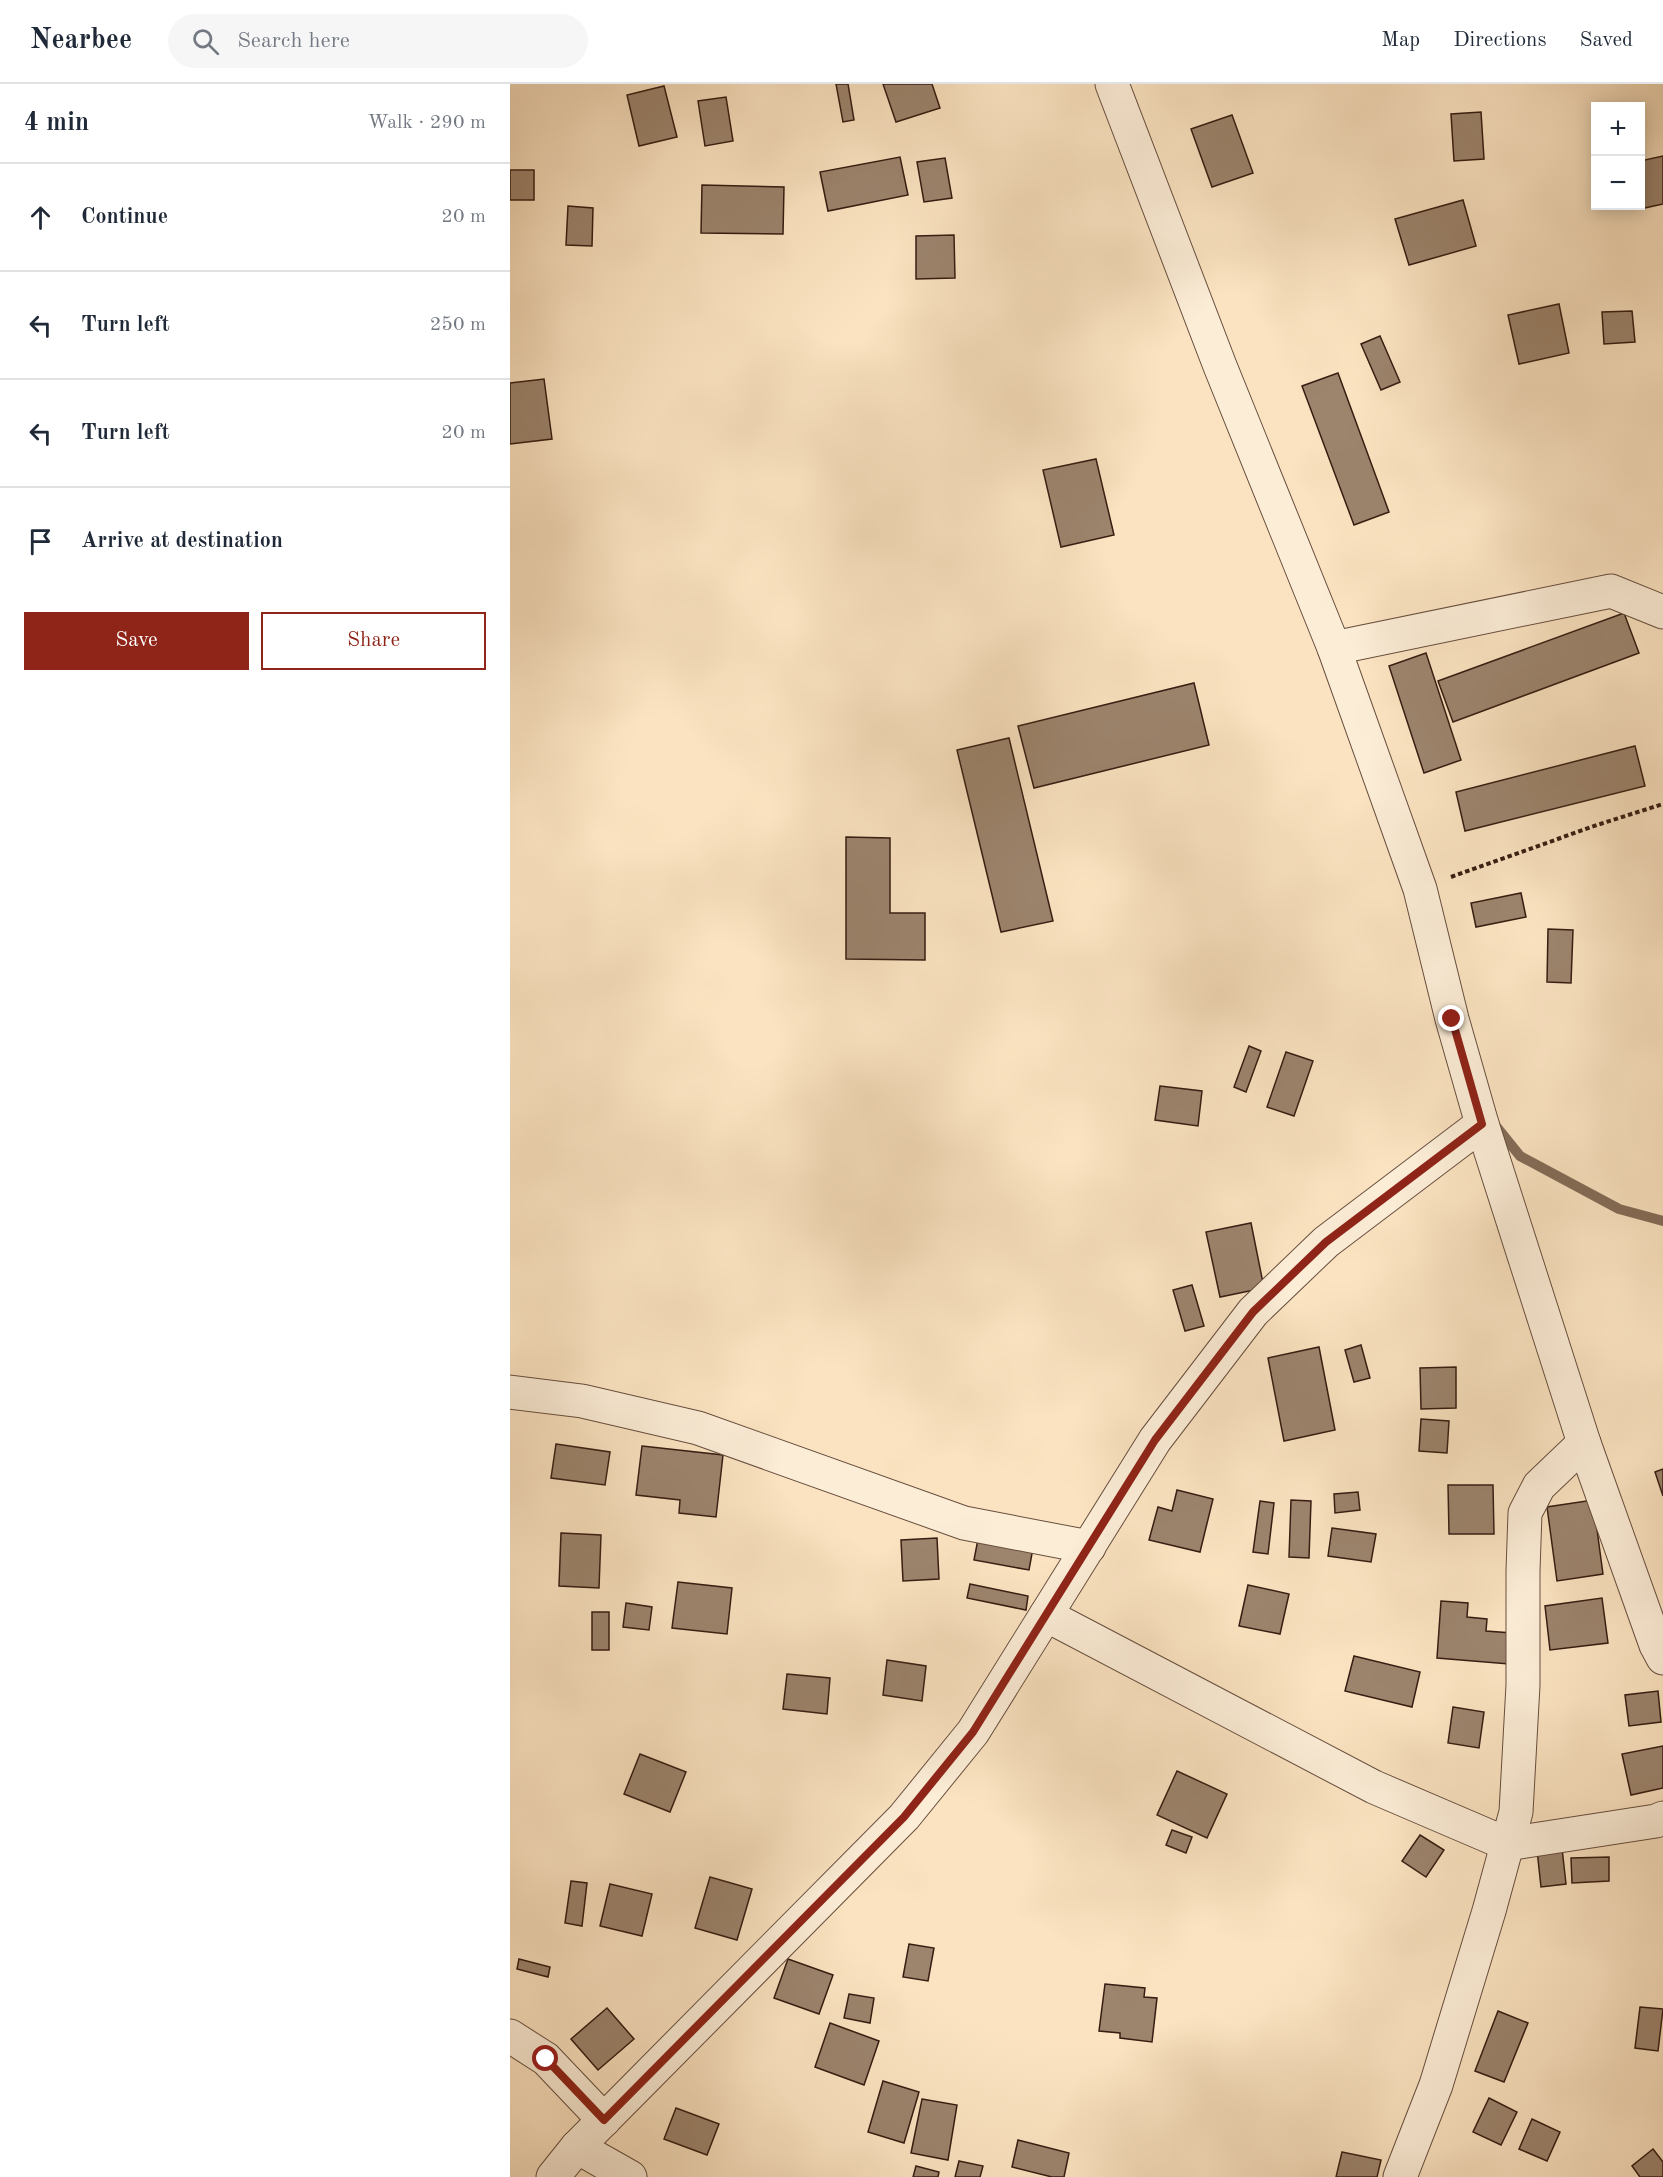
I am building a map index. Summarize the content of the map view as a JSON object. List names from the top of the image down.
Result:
{
  "page": {
    "header": "Nearbee",
    "search": "Search here",
    "nav": ["Map", "Directions", "Saved"],
    "heading": ["4 min", "Walk · 290 m"],
    "map_buttons": ["+", "−"],
    "list": [
      ["Continue", "20 m"],
      ["Turn left", "250 m"],
      ["Turn left", "20 m"],
      "Arrive at destination"
    ],
    "buttons": ["Save", "Share"]
  }
}
